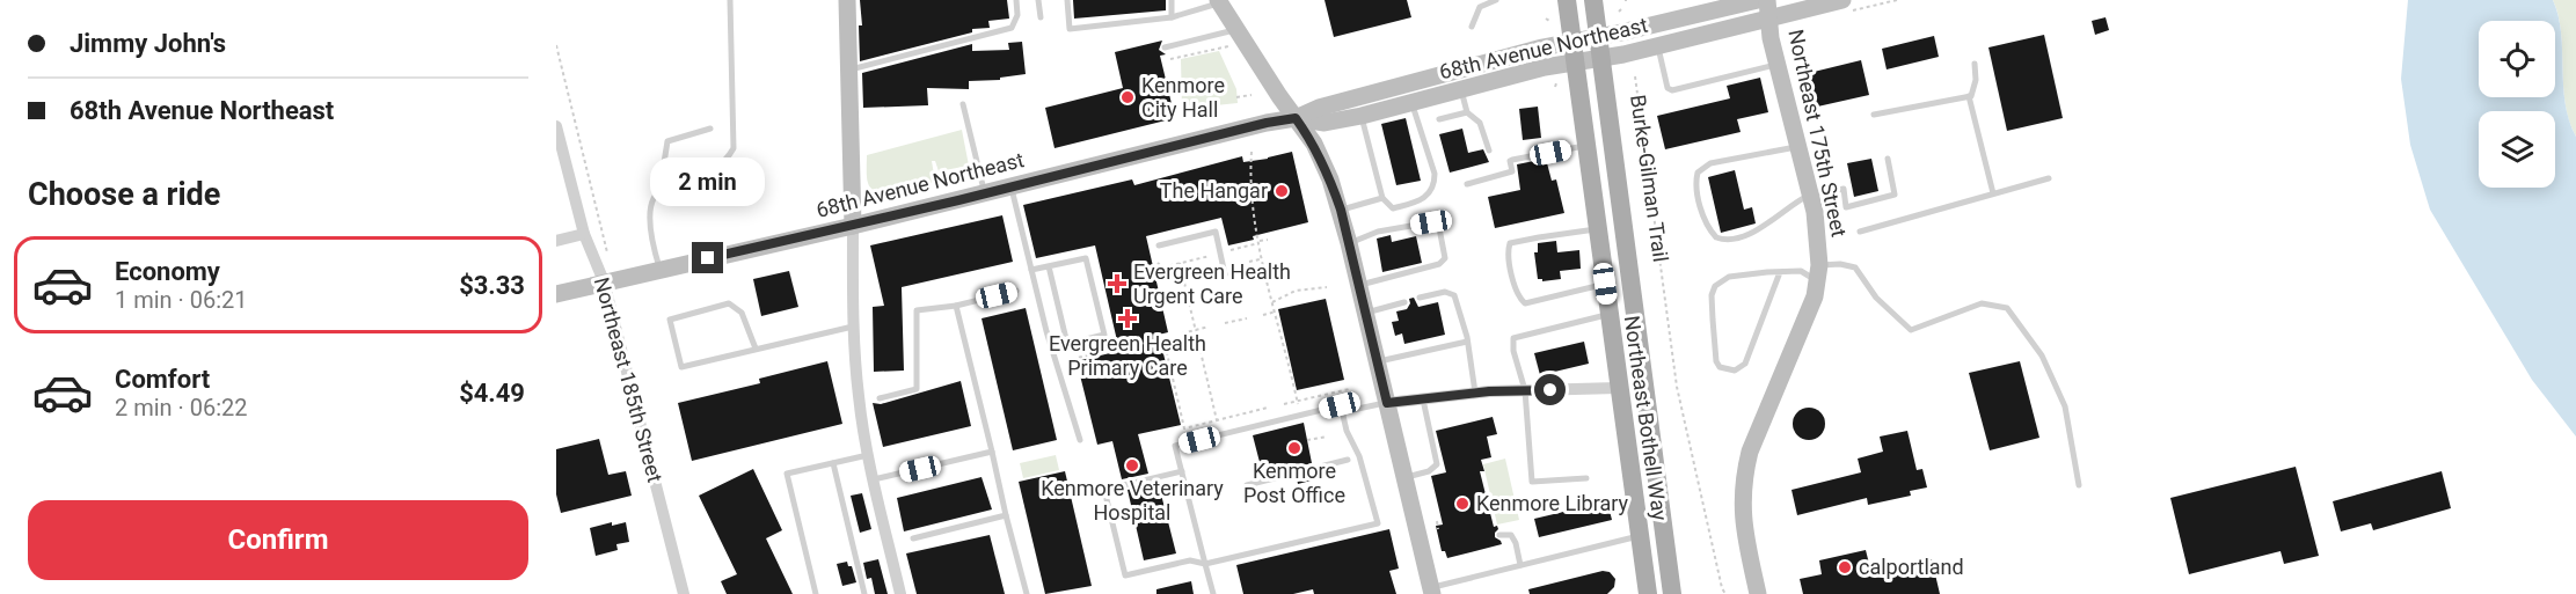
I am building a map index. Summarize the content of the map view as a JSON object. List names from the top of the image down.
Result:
{
  "streets": {
    "main road": ["Northeast Bothell Way"],
    "street": ["68th Avenue Northeast", "Northeast 175th Street", "Northeast 185th Street"],
    "path": ["Burke-Gilman Trail"]
  },
  "crossings": [
    ["68th Avenue Northeast", "Northeast 175th Street"],
    ["68th Avenue Northeast", "Northeast 185th Street"],
    ["68th Avenue Northeast", "Northeast Bothell Way"]
  ],
  "places": {
    "other": [
      "Kenmore City Hall",
      "The Hangar",
      "Kenmore Post Office",
      "Kenmore Veterinary Hospital",
      "Kenmore Library",
      "calportland"
    ],
    "health": ["Evergreen Health Urgent Care", "Evergreen Health Primary Care"]
  },
  "page": {
    "banner": ["Jimmy John's", "68th Avenue Northeast"],
    "heading": "Choose a ride",
    "bubble": "2 min",
    "list": [
      {
        "name": "Economy",
        "note": "1 min · 06:21",
        "value": "$3.33"
      },
      {
        "name": "Comfort",
        "note": "2 min · 06:22",
        "value": "$4.49"
      }
    ],
    "buttons": "Confirm"
  }
}
